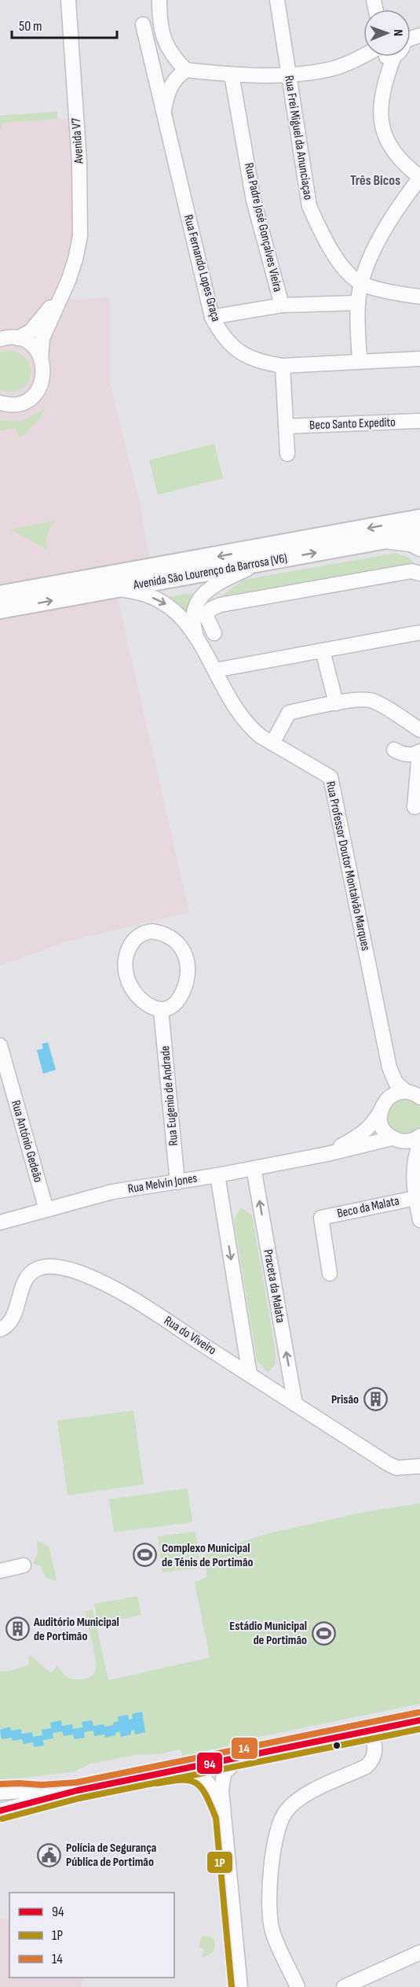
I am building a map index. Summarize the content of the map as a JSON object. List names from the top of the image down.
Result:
{
  "streets": {
    "main road": ["Avenida São Lourenço da Barrosa (V6)"],
    "street": [
      "Rua Frei Miguel da Anunciaçao",
      "Avenida V7",
      "Rua Padre José Gonçalves Vieira",
      "Rua Fernando Lopes Graça",
      "Beco Santo Expedito",
      "Rua Professor Doutor Montalvão Marques",
      "Rua Eugenio de Andrade",
      "Rua António Gedeão",
      "Rua Melvin Jones",
      "Beco da Malata",
      "Praceta da Malata",
      "Rua do Viveiro"
    ]
  },
  "crossings": [
    ["Avenida São Lourenço da Barrosa (V6)", "Rua Professor Doutor Montalvão Marques"],
    ["Rua Eugenio de Andrade", "Rua Melvin Jones"],
    ["Rua António Gedeão", "Rua Melvin Jones"],
    ["Rua Melvin Jones", "Praceta da Malata"],
    ["Praceta da Malata", "Rua do Viveiro"]
  ],
  "districts": ["Três Bicos"],
  "places": {
    "building": ["Prisão", "Auditório Municipal de Portimão"],
    "sports": ["Complexo Municipal de Ténis de Portimão", "Estádio Municipal de Portimão"],
    "public building": ["Polícia de Segurança Pública de Portimão"]
  },
  "lines": ["transit line 14", "transit line 94", "transit line 1P"],
  "legend": ["94", "1P", "14"],
  "scale_bar": "50 m",
  "north": "right"
}
